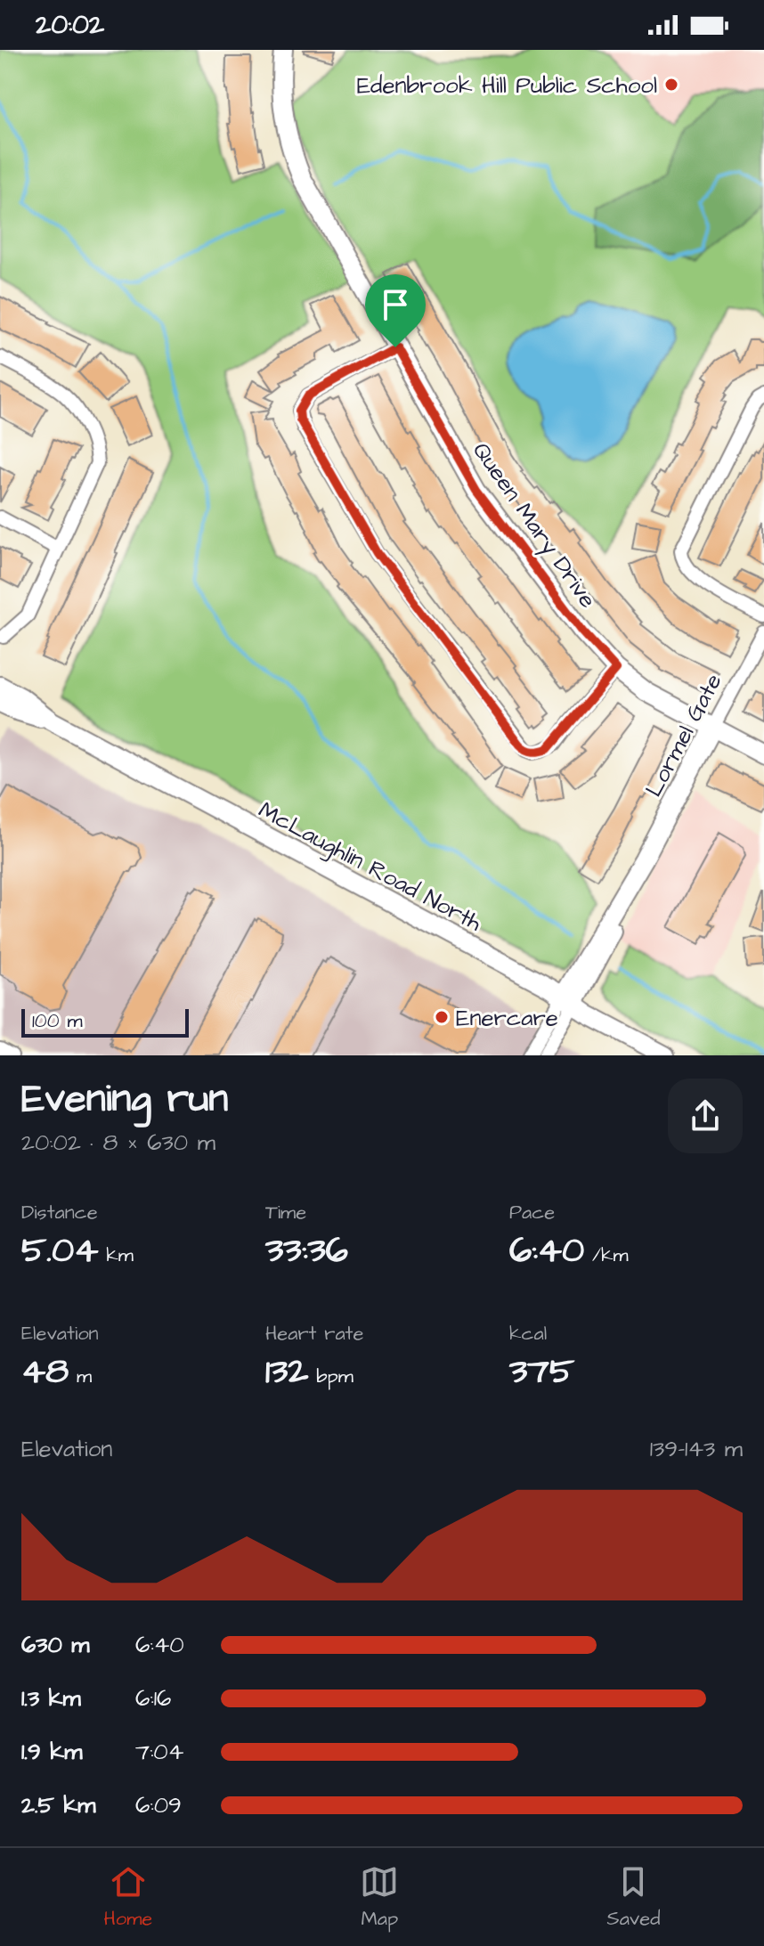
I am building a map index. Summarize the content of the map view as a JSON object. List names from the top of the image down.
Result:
{
  "streets": {
    "street": ["Queen Mary Drive", "Lormel Gate", "McLaughlin Road North"]
  },
  "crossings": [
    ["Queen Mary Drive", "Lormel Gate"],
    ["Lormel Gate", "McLaughlin Road North"]
  ],
  "places": ["Edenbrook Hill Public School", "Enercare"],
  "scale_bar": "100 m",
  "page": {
    "status": "20:02",
    "scale": "100 m",
    "heading": ["Evening run", "20:02 · 8 × 630 m"],
    "stats": [
      ["Distance", "5.04 km"],
      ["Time", "33:36"],
      ["Pace", "6:40 /km"],
      ["Elevation", "48 m"],
      ["Heart rate", "132 bpm"],
      ["kcal", "375"]
    ],
    "chart": ["Elevation", "139–143 m"],
    "list": [
      {
        "name": "630 m",
        "note": "6:40"
      },
      {
        "name": "1.3 km",
        "note": "6:16"
      },
      {
        "name": "1.9 km",
        "note": "7:04"
      },
      {
        "name": "2.5 km",
        "note": "6:09"
      }
    ],
    "tabs": ["Home", "Map", "Saved"]
  }
}
